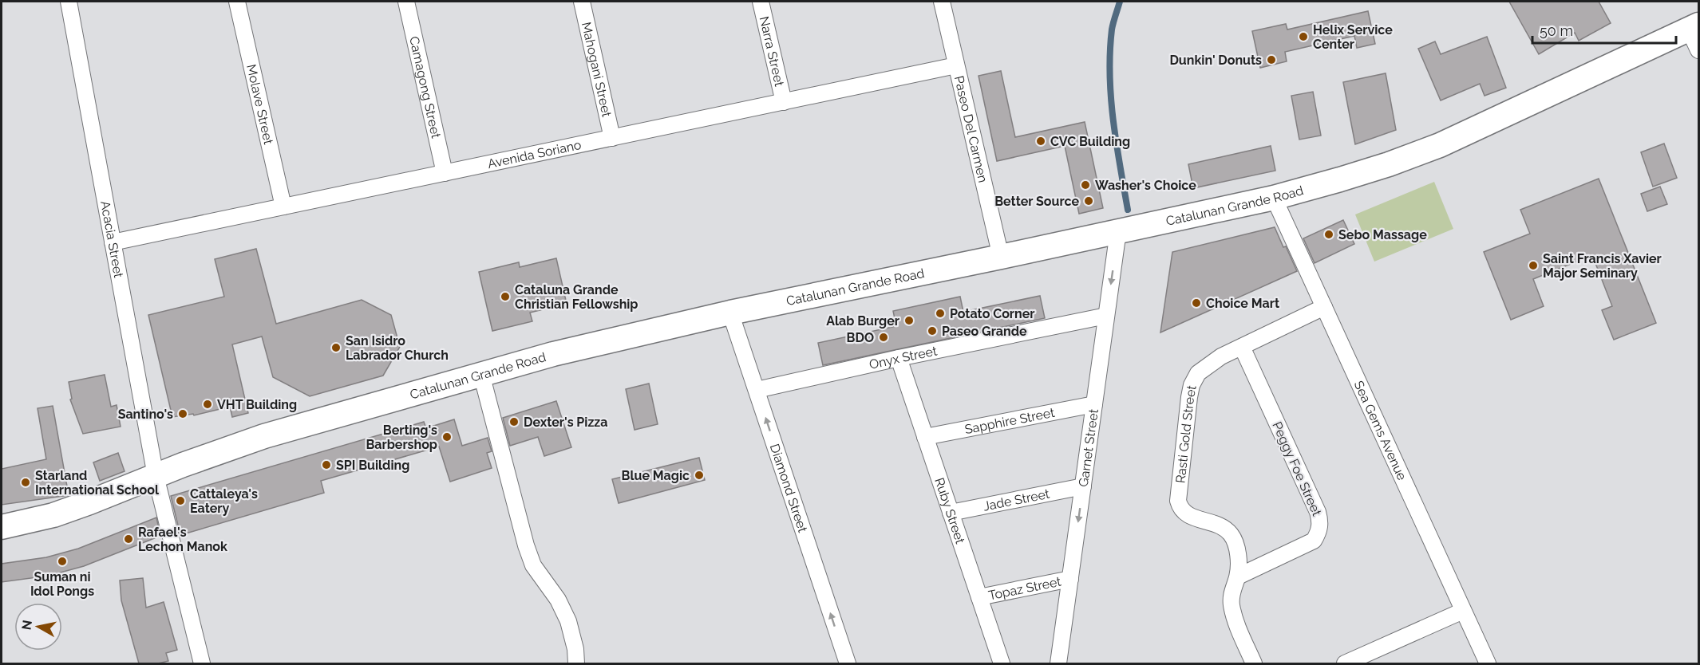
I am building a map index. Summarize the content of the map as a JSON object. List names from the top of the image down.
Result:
{
  "streets": {
    "main road": ["Catalunan Grande Road"],
    "street": [
      "Narra Street",
      "Mahogani Street",
      "Camagong Street",
      "Molave Street",
      "Paseo Del Carmen",
      "Avenida Soriano",
      "Acacia Street",
      "Onyx Street",
      "Sapphire Street",
      "Sea Gems Avenue",
      "Rasti Gold Street",
      "Garnet Street",
      "Peggy Foe Street",
      "Diamond Street",
      "Jade Street",
      "Ruby Street",
      "Topaz Street"
    ]
  },
  "crossings": [
    ["Narra Street", "Avenida Soriano"],
    ["Mahogani Street", "Avenida Soriano"],
    ["Camagong Street", "Avenida Soriano"],
    ["Molave Street", "Avenida Soriano"],
    ["Paseo Del Carmen", "Avenida Soriano"],
    ["Paseo Del Carmen", "Catalunan Grande Road"],
    ["Avenida Soriano", "Acacia Street"],
    ["Catalunan Grande Road", "Acacia Street"],
    ["Catalunan Grande Road", "Sea Gems Avenue"],
    ["Catalunan Grande Road", "Garnet Street"],
    ["Catalunan Grande Road", "Diamond Street"],
    ["Onyx Street", "Garnet Street"],
    ["Onyx Street", "Diamond Street"],
    ["Onyx Street", "Ruby Street"],
    ["Sapphire Street", "Garnet Street"],
    ["Sapphire Street", "Ruby Street"],
    ["Sea Gems Avenue", "Rasti Gold Street"],
    ["Rasti Gold Street", "Peggy Foe Street"],
    ["Garnet Street", "Jade Street"],
    ["Garnet Street", "Topaz Street"],
    ["Jade Street", "Ruby Street"],
    ["Ruby Street", "Topaz Street"]
  ],
  "one_way": ["Garnet Street", "Diamond Street"],
  "places": [
    "Helix Service Center",
    "Dunkin' Donuts",
    "CVC Building",
    "Washer's Choice",
    "Better Source",
    "Sebo Massage",
    "Saint Francis Xavier Major Seminary",
    "Cataluna Grande Christian Fellowship",
    "Choice Mart",
    "Potato Corner",
    "Alab Burger",
    "Paseo Grande",
    "BDO",
    "San Isidro Labrador Church",
    "VHT Building",
    "Santino's",
    "Dexter's Pizza",
    "Berting's Barbershop",
    "SPI Building",
    "Blue Magic",
    "Starland International School",
    "Cattaleya's Eatery",
    "Rafael's Lechon Manok",
    "Suman ni Idol Pongs"
  ],
  "scale_bar": "50 m",
  "north": "left"
}
